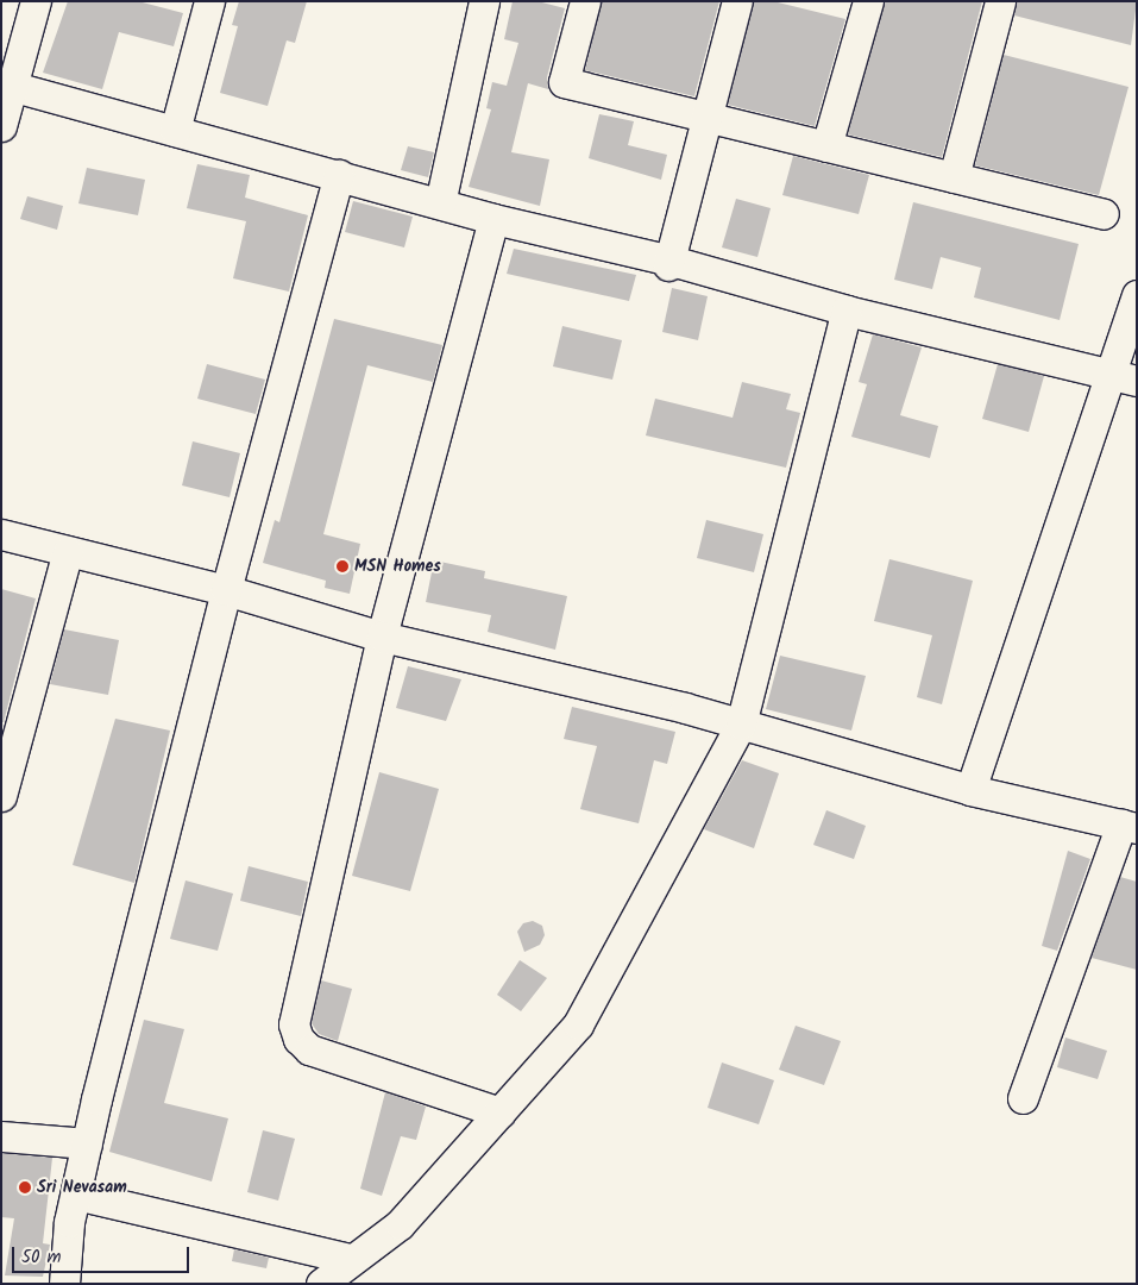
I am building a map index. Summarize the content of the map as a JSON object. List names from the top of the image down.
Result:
{
  "places": ["MSN Homes", "Sri Nevasam"],
  "scale_bar": "50 m"
}
